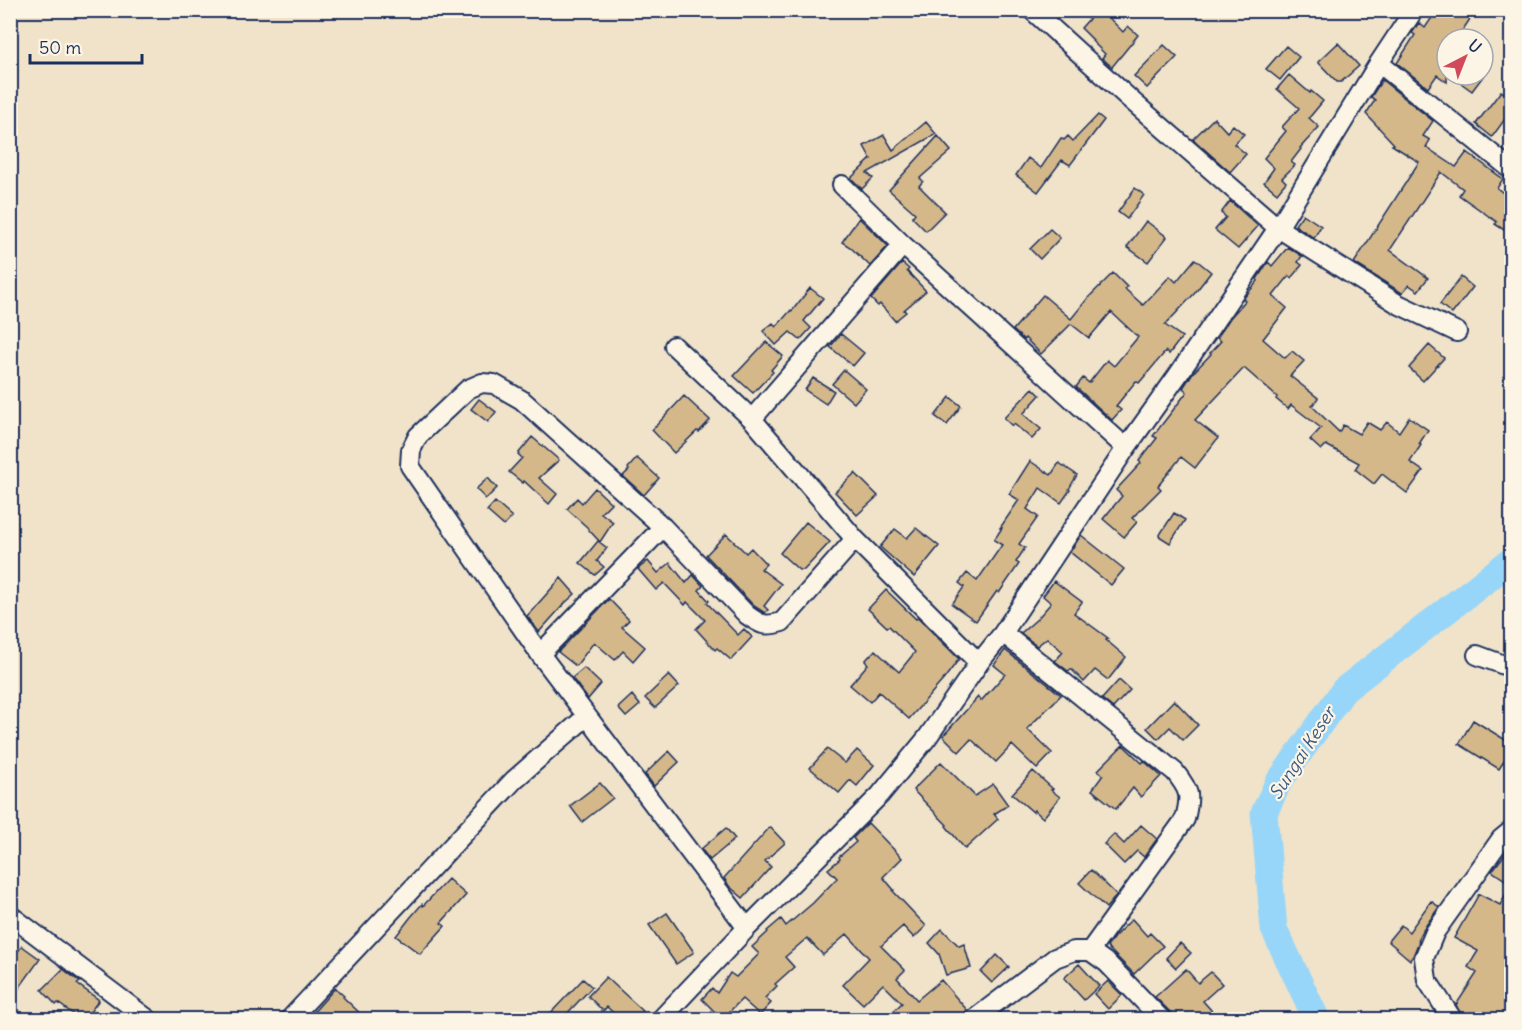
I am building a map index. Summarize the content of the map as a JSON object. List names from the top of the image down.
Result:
{
  "water": ["Sungai Keser"],
  "scale_bar": "50 m",
  "north": "top right"
}
